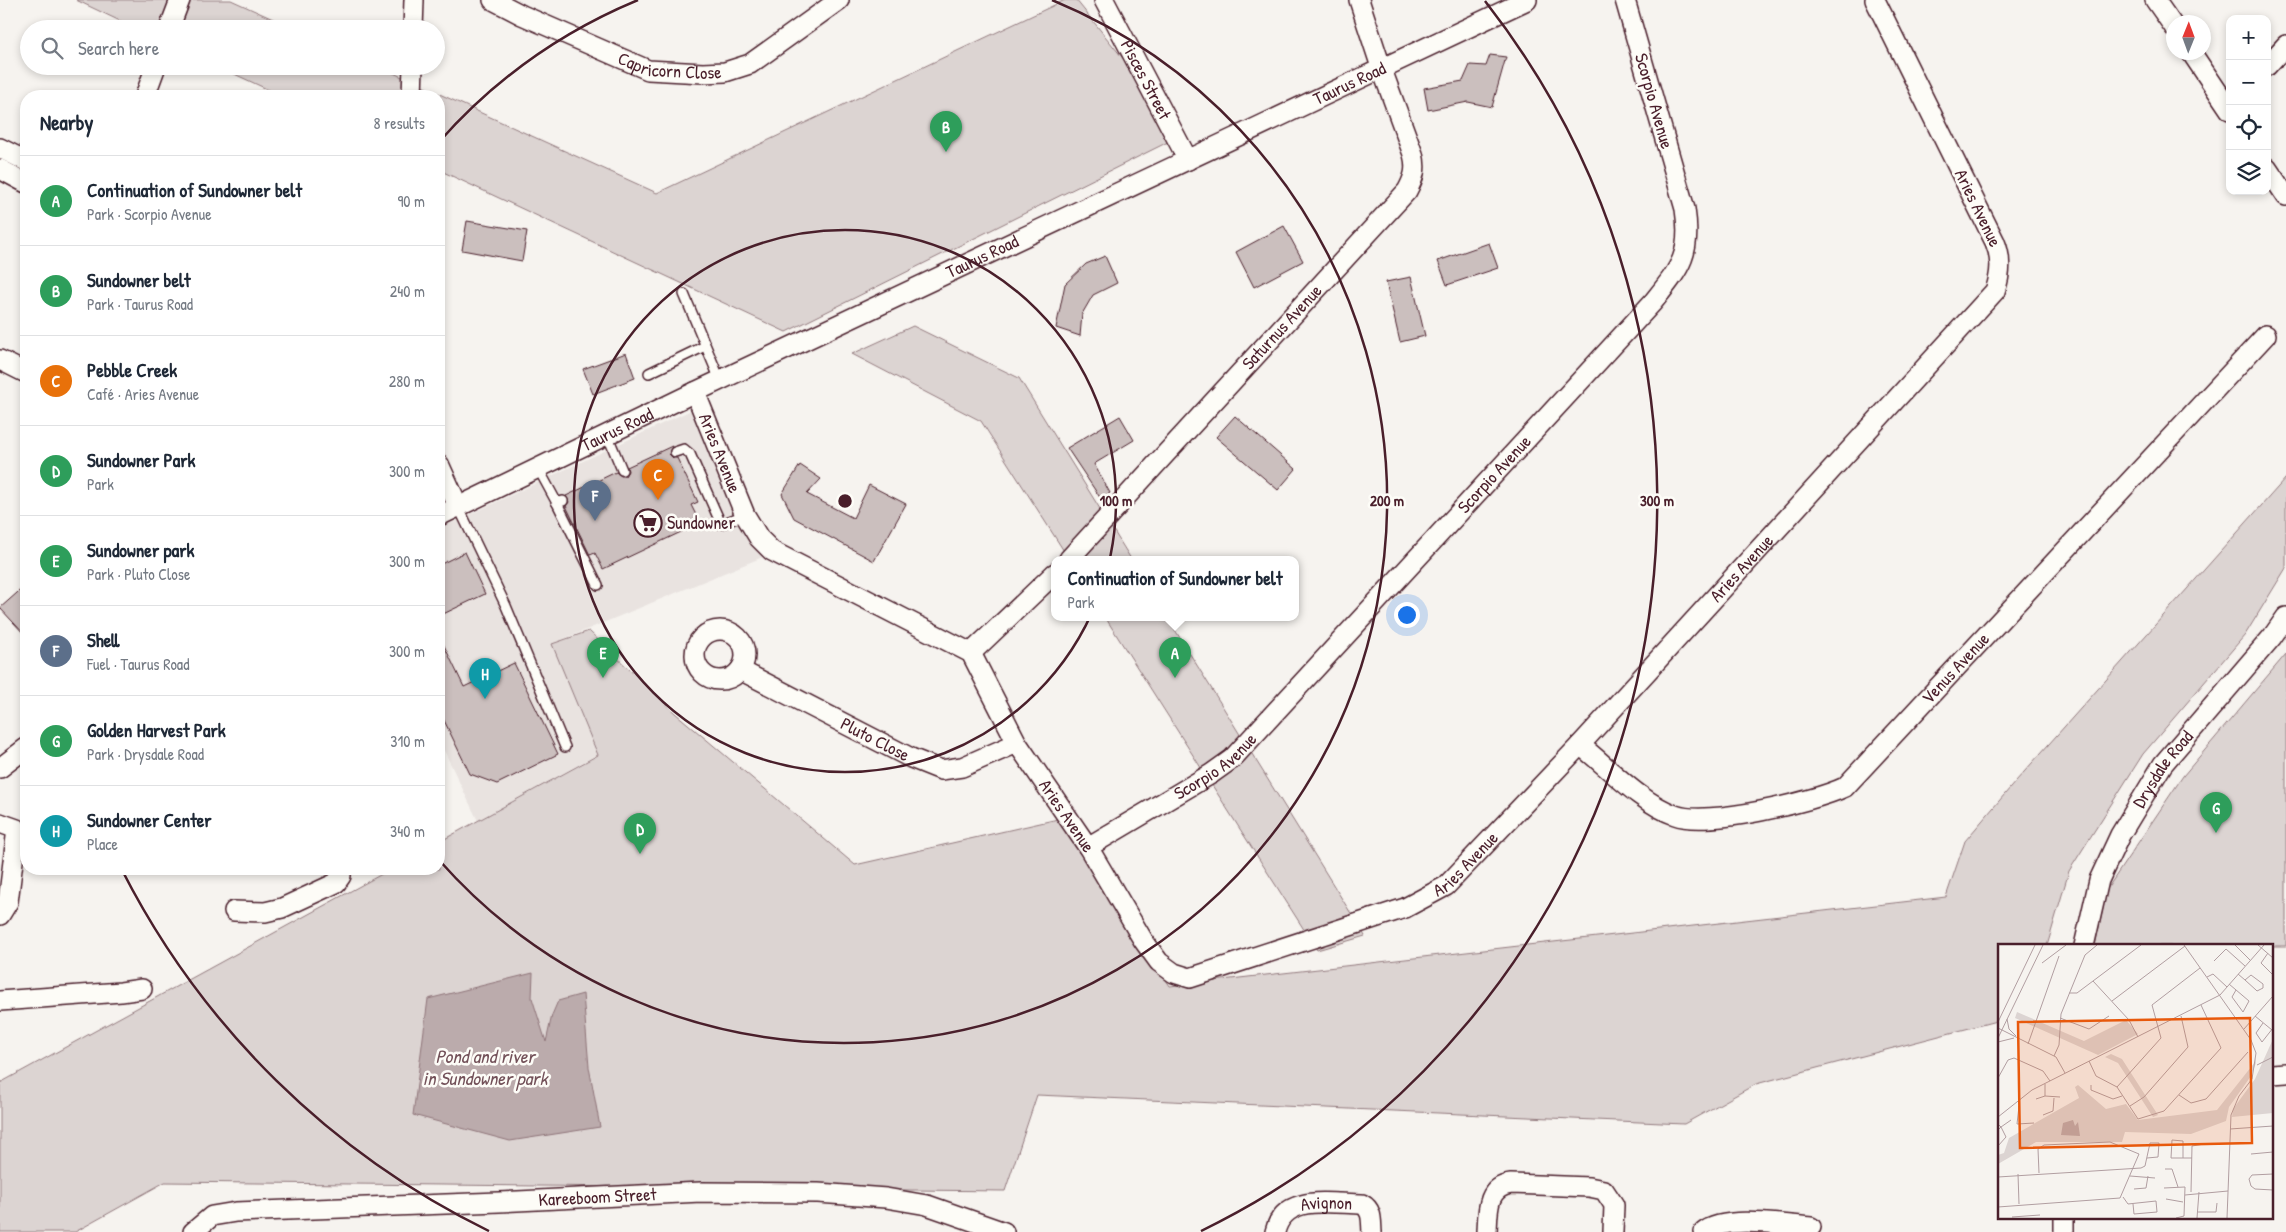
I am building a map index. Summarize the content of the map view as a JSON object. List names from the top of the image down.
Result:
{
  "streets": {
    "street": [
      "Capricorn Close",
      "Pisces Street",
      "Taurus Road",
      "Scorpio Avenue",
      "Aries Avenue",
      "Saturnus Avenue",
      "Venus Avenue",
      "Pluto Close",
      "Drysdale Road",
      "Kareeboom Street",
      "Avignon"
    ]
  },
  "crossings": [
    ["Pisces Street", "Taurus Road"],
    ["Taurus Road", "Aries Avenue"],
    ["Taurus Road", "Saturnus Avenue"],
    ["Scorpio Avenue", "Aries Avenue"],
    ["Aries Avenue", "Venus Avenue"],
    ["Aries Avenue", "Pluto Close"]
  ],
  "water": ["Pond and river in Sundowner park"],
  "places": {
    "supermarket": ["Sundowner"]
  },
  "north": "top",
  "page": {
    "map_buttons": ["+", "−"],
    "search": "Search here",
    "heading": ["Nearby", "8 results"],
    "pins": [
      "B",
      "C",
      "F",
      "A",
      "E",
      "H",
      "G",
      "D"
    ],
    "list": [
      {
        "mark": "A",
        "name": "Continuation of Sundowner belt",
        "note": "Park · Scorpio Avenue",
        "value": "90 m"
      },
      {
        "mark": "B",
        "name": "Sundowner belt",
        "note": "Park · Taurus Road",
        "value": "240 m"
      },
      {
        "mark": "C",
        "name": "Pebble Creek",
        "note": "Café · Aries Avenue",
        "value": "280 m"
      },
      {
        "mark": "D",
        "name": "Sundowner Park",
        "note": "Park",
        "value": "300 m"
      },
      {
        "mark": "E",
        "name": "Sundowner park",
        "note": "Park · Pluto Close",
        "value": "300 m"
      },
      {
        "mark": "F",
        "name": "Shell",
        "note": "Fuel · Taurus Road",
        "value": "300 m"
      },
      {
        "mark": "G",
        "name": "Golden Harvest Park",
        "note": "Park · Drysdale Road",
        "value": "310 m"
      },
      {
        "mark": "H",
        "name": "Sundowner Center",
        "note": "Place",
        "value": "340 m"
      }
    ],
    "popup": ["Continuation of Sundowner belt", "Park"]
  },
  "rings": ["100 m", "200 m", "300 m"]
}
